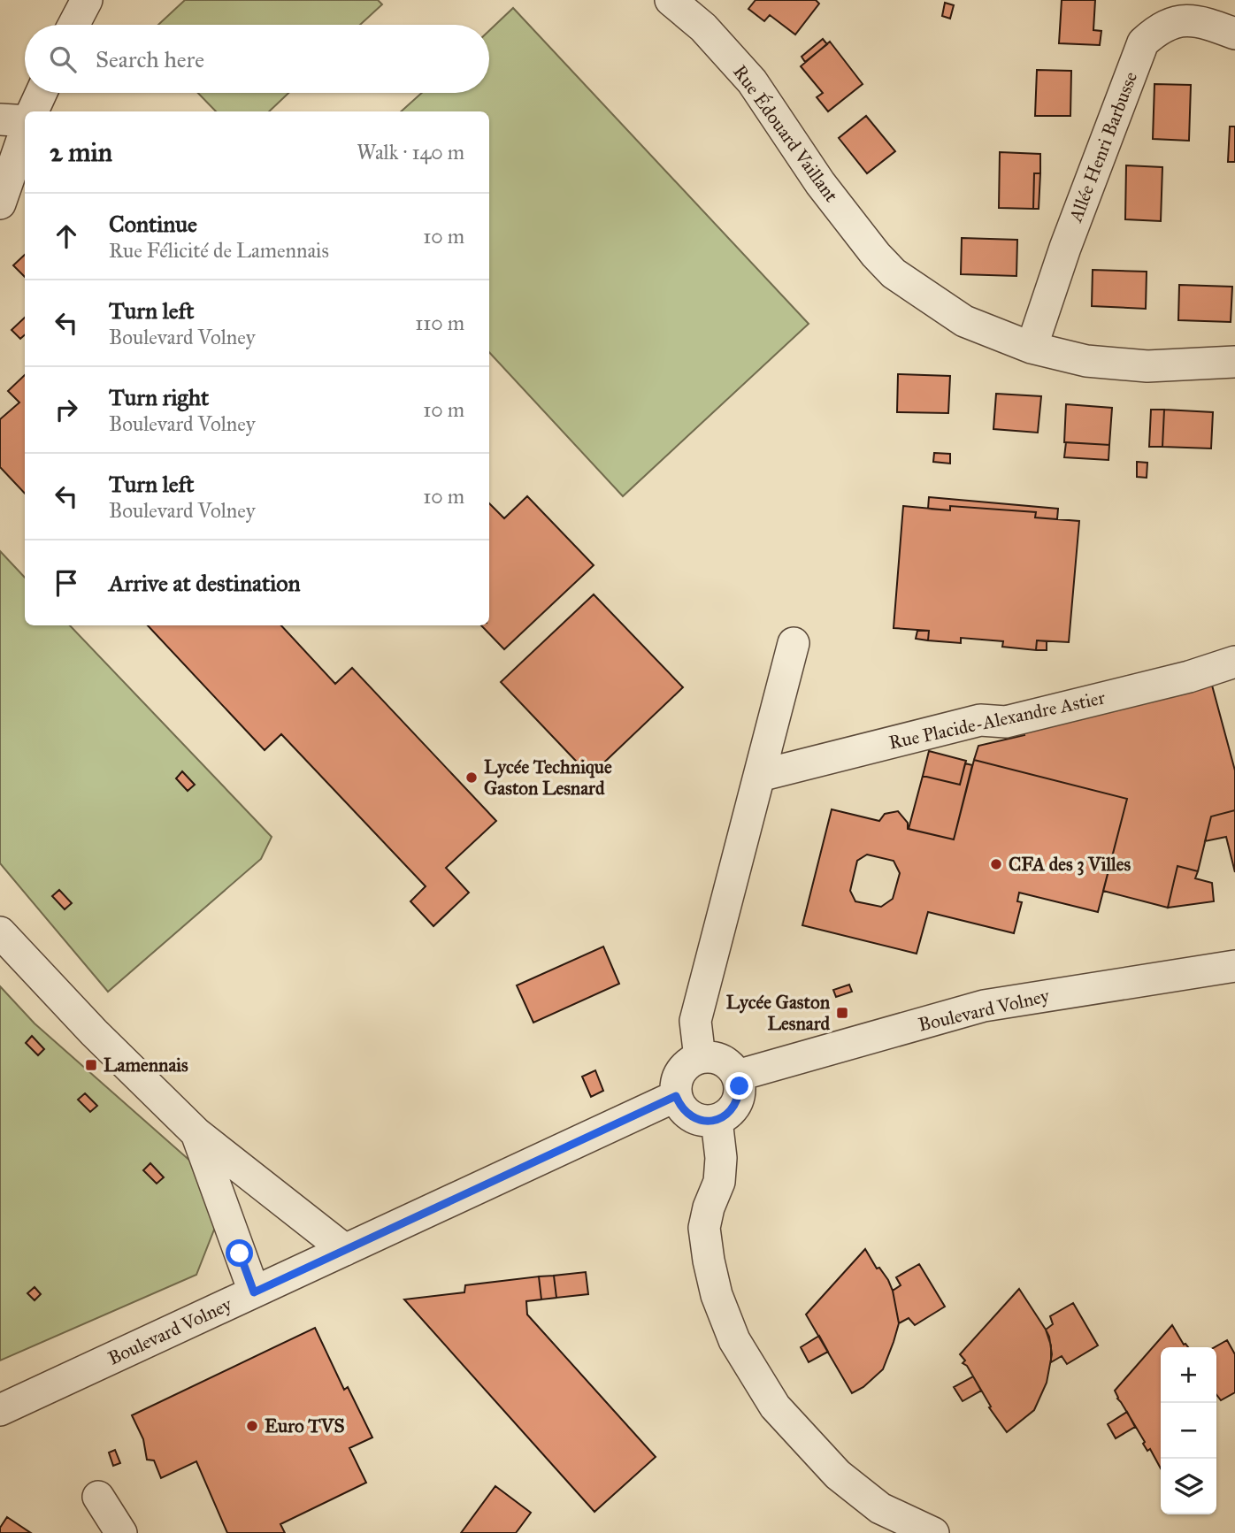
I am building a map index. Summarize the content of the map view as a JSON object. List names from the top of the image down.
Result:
{
  "streets": {
    "street": [
      "Rue Édouard Vaillant",
      "Allée Henri Barbusse",
      "Rue Placide-Alexandre Astier",
      "Boulevard Volney"
    ]
  },
  "crossings": [
    ["Rue Édouard Vaillant", "Allée Henri Barbusse"]
  ],
  "places": {
    "other": ["Lycée Technique Gaston Lesnard", "CFA des 3 Villes", "Euro TVS"],
    "transit": ["Lycée Gaston Lesnard", "Lamennais"]
  },
  "page": {
    "search": "Search here",
    "heading": ["2 min", "Walk · 140 m"],
    "list": [
      ["Continue", "Rue Félicité de Lamennais", "10 m"],
      ["Turn left", "Boulevard Volney", "110 m"],
      ["Turn right", "Boulevard Volney", "10 m"],
      ["Turn left", "Boulevard Volney", "10 m"],
      "Arrive at destination"
    ],
    "map_buttons": ["+", "−"]
  }
}
